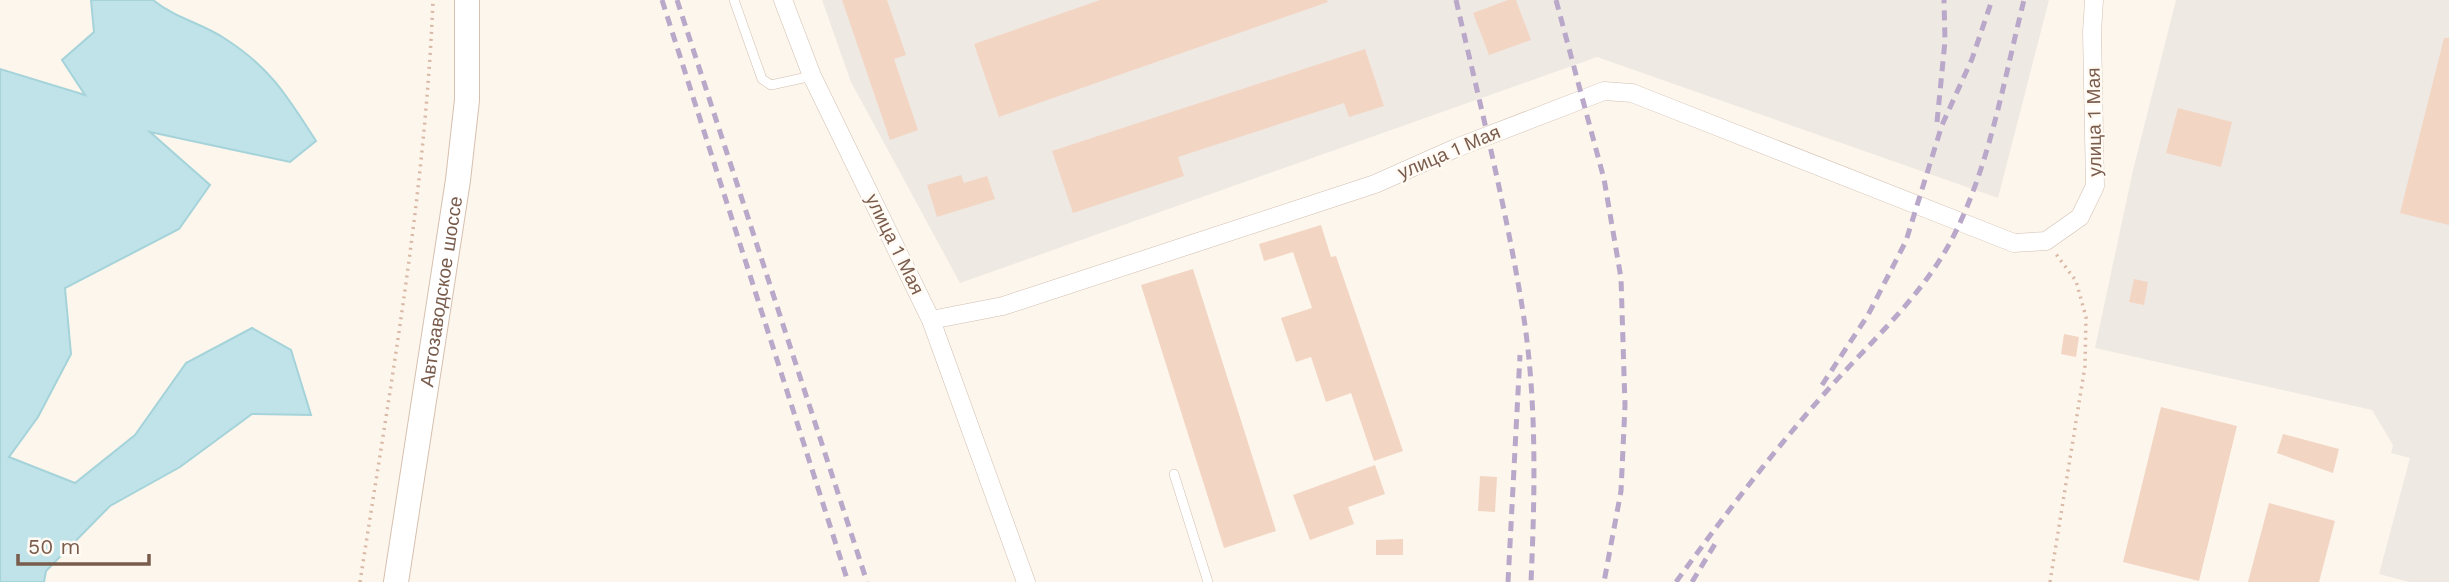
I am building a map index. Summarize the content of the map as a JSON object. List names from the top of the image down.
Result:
{
  "streets": {
    "main road": ["Автозаводское шоссе"],
    "street": ["улица 1 Мая"]
  },
  "scale_bar": "50 m"
}
